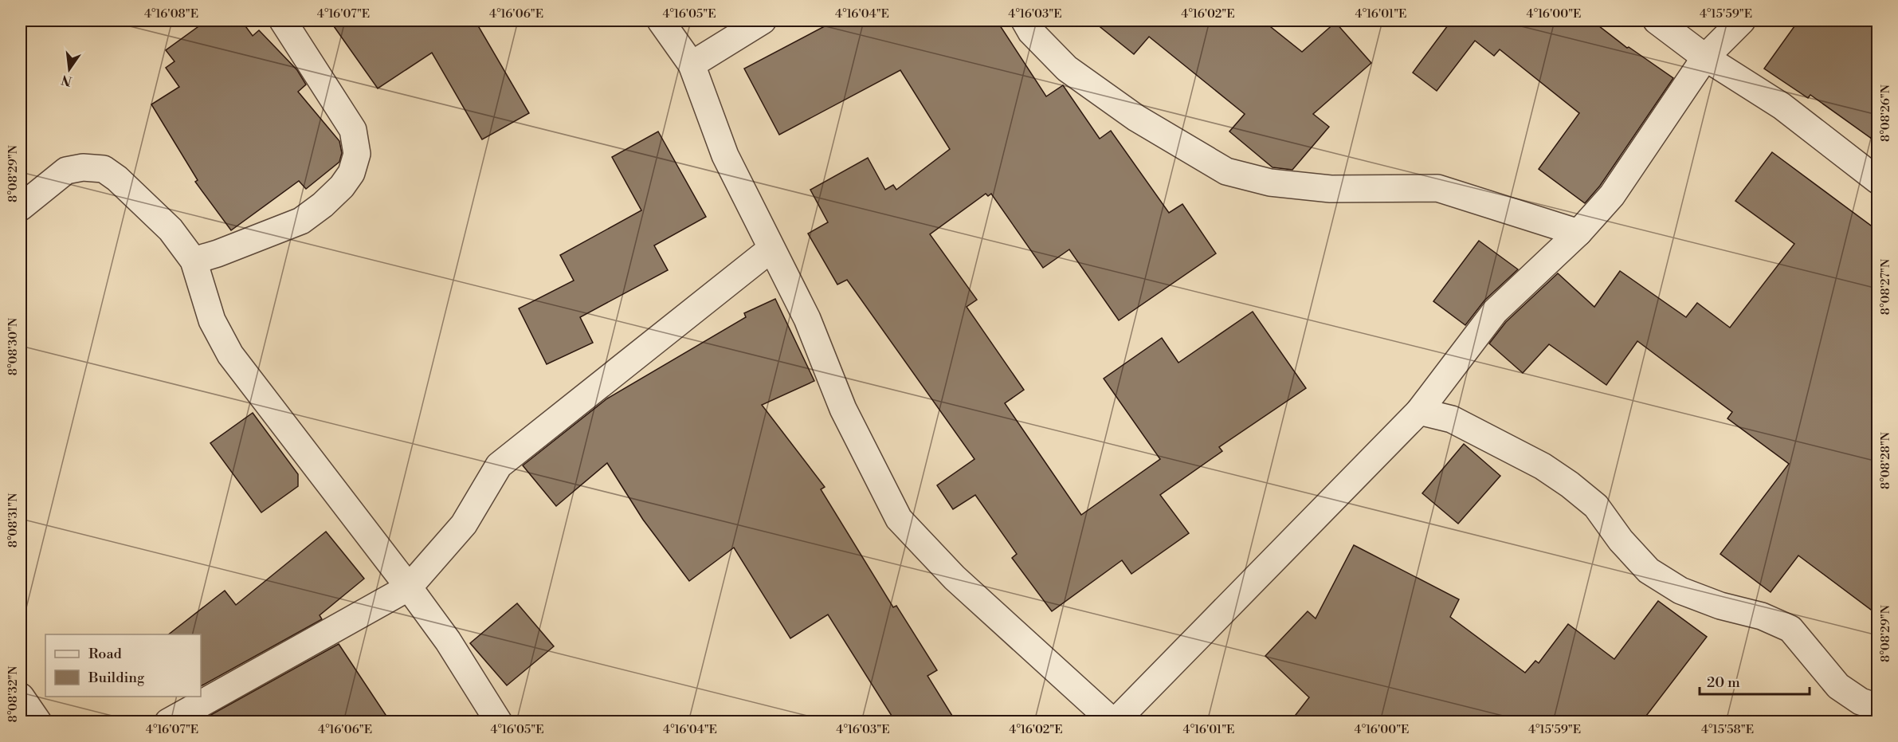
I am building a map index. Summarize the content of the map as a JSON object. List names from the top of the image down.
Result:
{
  "legend": ["Road", "Building"],
  "scale_bar": "20 m",
  "north": "bottom",
  "coordinates": [
    "4°16'08\"E",
    "4°16'07\"E",
    "4°16'06\"E",
    "4°16'05\"E",
    "4°16'04\"E",
    "4°16'03\"E",
    "4°16'02\"E",
    "4°16'01\"E",
    "4°16'00\"E",
    "4°15'59\"E",
    "8°08'26\"N",
    "8°08'29\"N",
    "8°08'27\"N",
    "8°08'30\"N",
    "8°08'28\"N",
    "8°08'31\"N",
    "8°08'32\"N",
    "4°15'58\"E"
  ]
}
